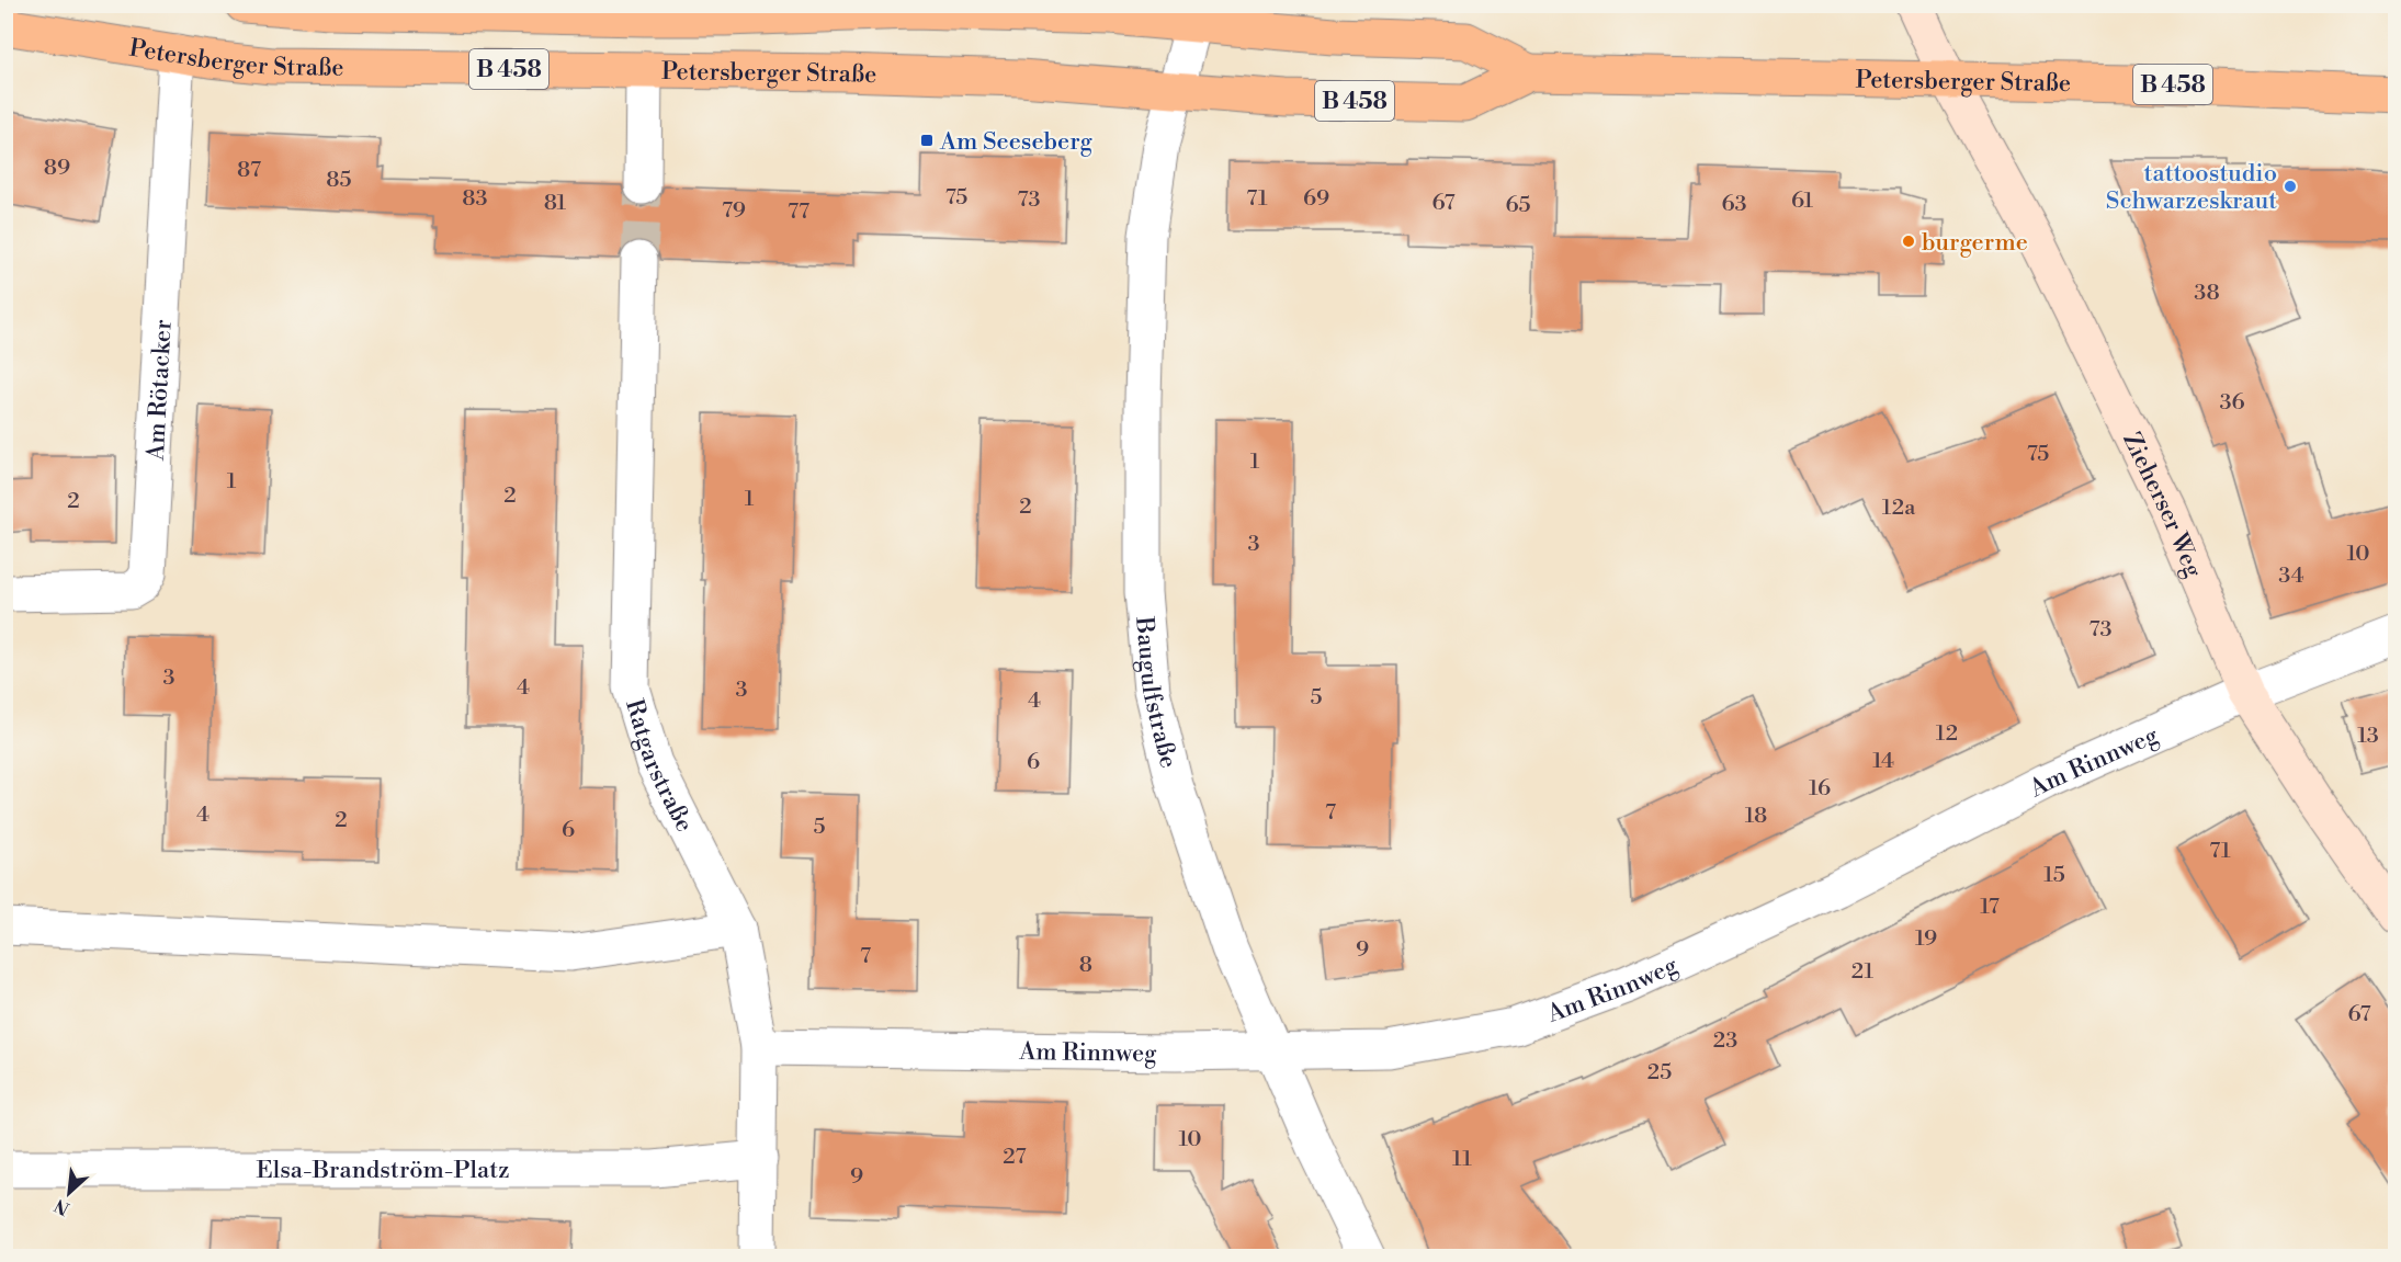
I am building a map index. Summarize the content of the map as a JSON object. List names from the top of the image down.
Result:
{
  "streets": {
    "main road": ["Petersberger Straße", "B 458"],
    "street": [
      "Am Rötacker",
      "Zieherser Weg",
      "Baugulfstraße",
      "Am Rinnweg",
      "Ratgarstraße",
      "Elsa-Brandström-Platz"
    ]
  },
  "crossings": [
    ["Petersberger Straße", "Am Rötacker"],
    ["Petersberger Straße", "Zieherser Weg"],
    ["Petersberger Straße", "Baugulfstraße"],
    ["Zieherser Weg", "Am Rinnweg"],
    ["Baugulfstraße", "Am Rinnweg"],
    ["Am Rinnweg", "Ratgarstraße"],
    ["Ratgarstraße", "Elsa-Brandström-Platz"]
  ],
  "places": {
    "transit": ["Am Seeseberg"],
    "other": ["tattoostudio Schwarzeskraut", "burgerme"]
  },
  "house_numbers": [
    "89",
    "87",
    "85",
    "75",
    "83",
    "71",
    "69",
    "73",
    "61",
    "81",
    "67",
    "63",
    "65",
    "79",
    "77",
    "38",
    "36",
    "75",
    "1",
    "1",
    "2",
    "1",
    "2",
    "2",
    "12a",
    "3",
    "10",
    "34",
    "73",
    "3",
    "4",
    "3",
    "5",
    "4",
    "12",
    "13",
    "14",
    "6",
    "16",
    "7",
    "4",
    "18",
    "2",
    "5",
    "6",
    "71",
    "15",
    "17",
    "19",
    "9",
    "7",
    "8",
    "21",
    "67",
    "23",
    "25",
    "10",
    "27",
    "11",
    "9"
  ],
  "north": "bottom left"
}
